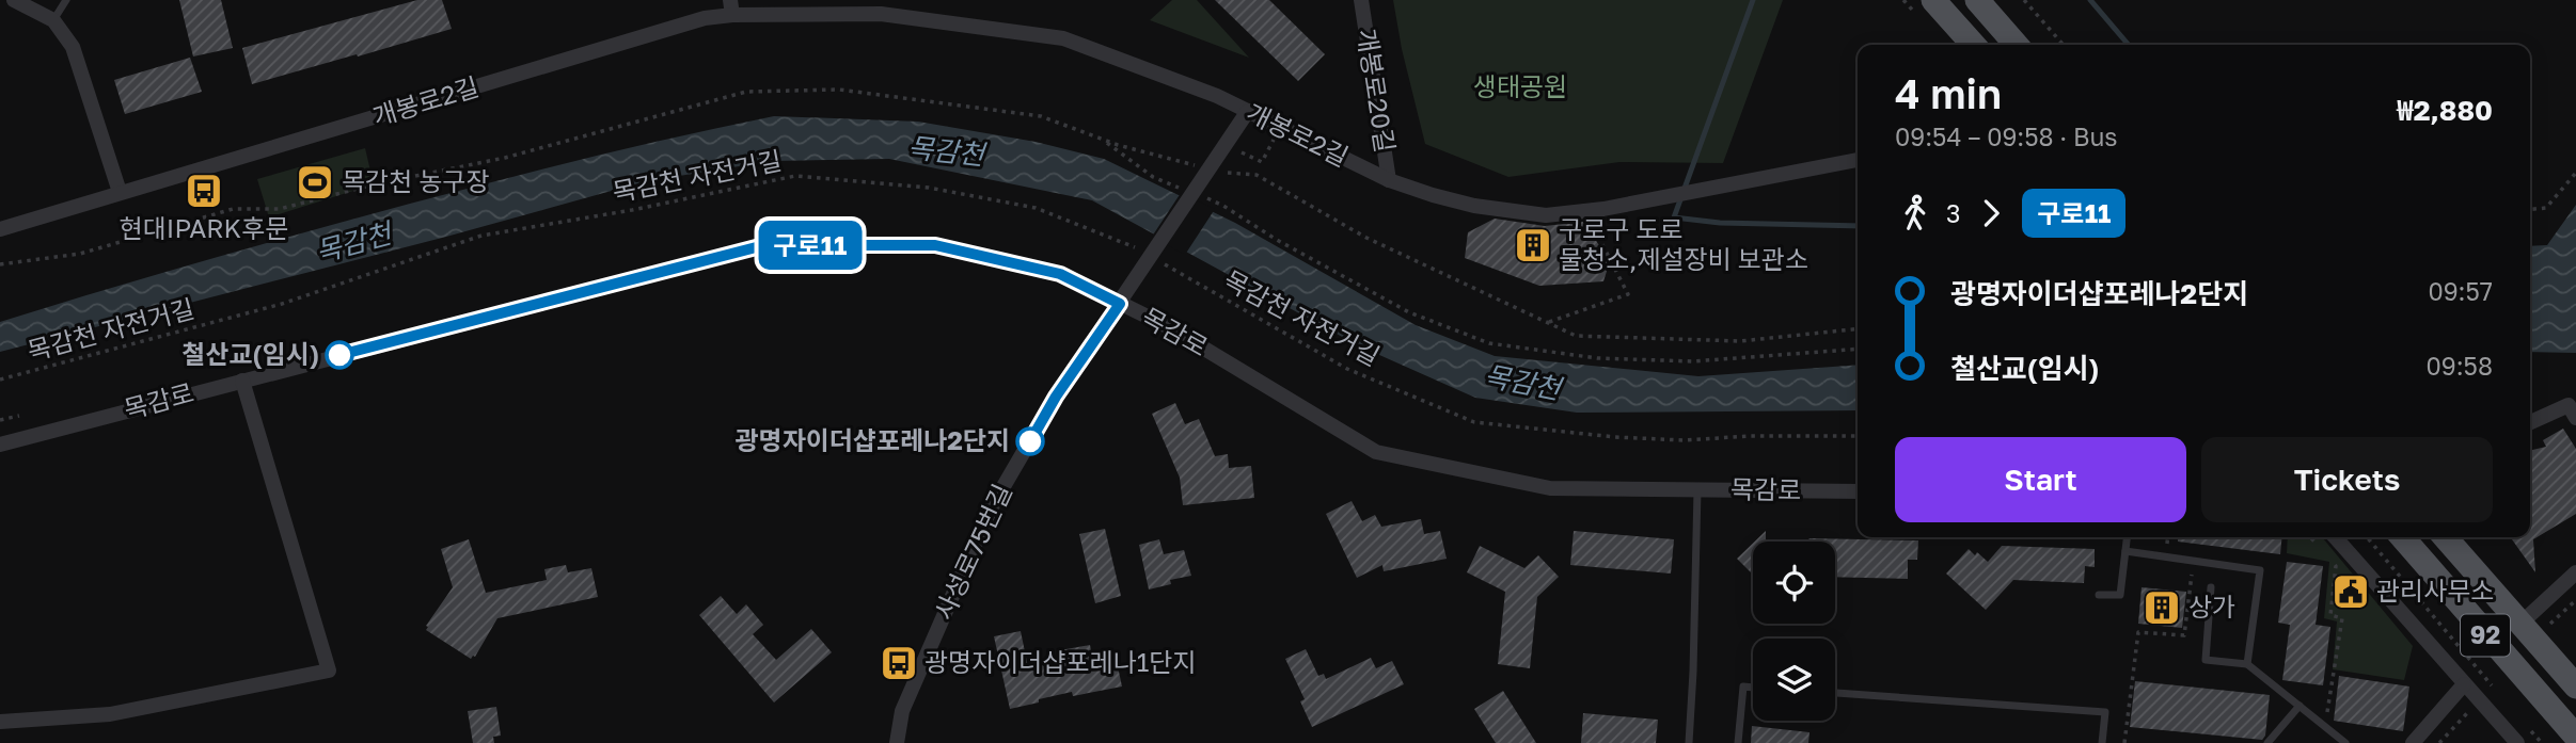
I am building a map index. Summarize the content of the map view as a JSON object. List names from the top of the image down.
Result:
{
  "streets": {
    "main road": ["92"],
    "street": [
      "개봉로20길",
      "개봉로2길",
      "목감로",
      "사성로75번길"
    ],
    "path": ["목감천 자전거길"]
  },
  "crossings": [
    ["개봉로20길", "개봉로2길"],
    ["개봉로2길", "사성로75번길"],
    ["목감로", "사성로75번길"]
  ],
  "water": ["목감천"],
  "parks": ["생태공원"],
  "places": {
    "sports": ["목감천 농구장"],
    "bus stop": ["현대IPARK후문", "광명자이더샵포레나1단지"],
    "building": ["구로구 도로 물청소,제설장비 보관소", "상가"],
    "other": ["철산교(임시)", "광명자이더샵포레나2단지"],
    "public building": ["관리사무소"]
  },
  "lines": ["bus line 구로11"],
  "page": {
    "on_map": "구로11",
    "heading": ["4 min", "09:54 – 09:58 · Bus", "₩2,880"],
    "legs": ["3", "구로11"],
    "list": [
      {
        "name": "광명자이더샵포레나2단지",
        "value": "09:57"
      },
      {
        "name": "철산교(임시)",
        "value": "09:58"
      }
    ],
    "buttons": ["Start", "Tickets"]
  }
}
